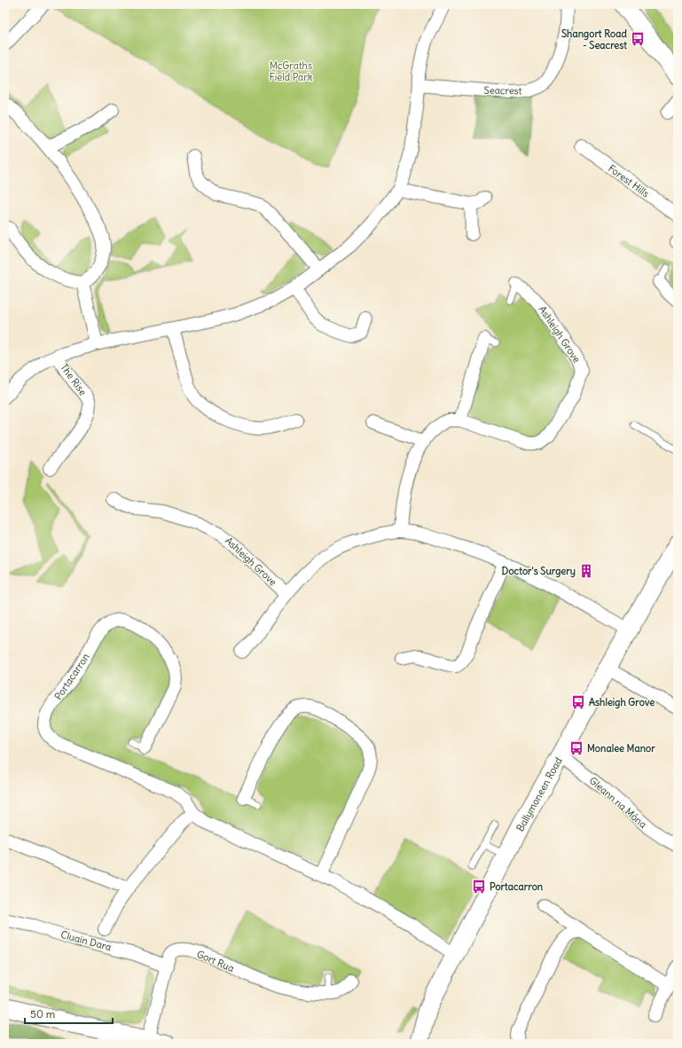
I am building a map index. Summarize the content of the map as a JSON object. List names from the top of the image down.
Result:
{
  "streets": {
    "street": [
      "Seacrest",
      "Forest Hills",
      "Ashleigh Grove",
      "The Rise",
      "Portacarron",
      "Ballymoneen Road",
      "Gleann na Móna",
      "Cluain Dara",
      "Gort Rua"
    ]
  },
  "crossings": [
    ["Portacarron", "Ballymoneen Road"],
    ["Ballymoneen Road", "Gleann na Móna"],
    ["Cluain Dara", "Gort Rua"]
  ],
  "parks": ["McGraths Field Park"],
  "places": {
    "bus stop": [
      "Shangort Road - Seacrest",
      "Ashleigh Grove",
      "Monalee Manor",
      "Portacarron"
    ],
    "building": ["Doctor's Surgery"]
  },
  "scale_bar": "50 m"
}
